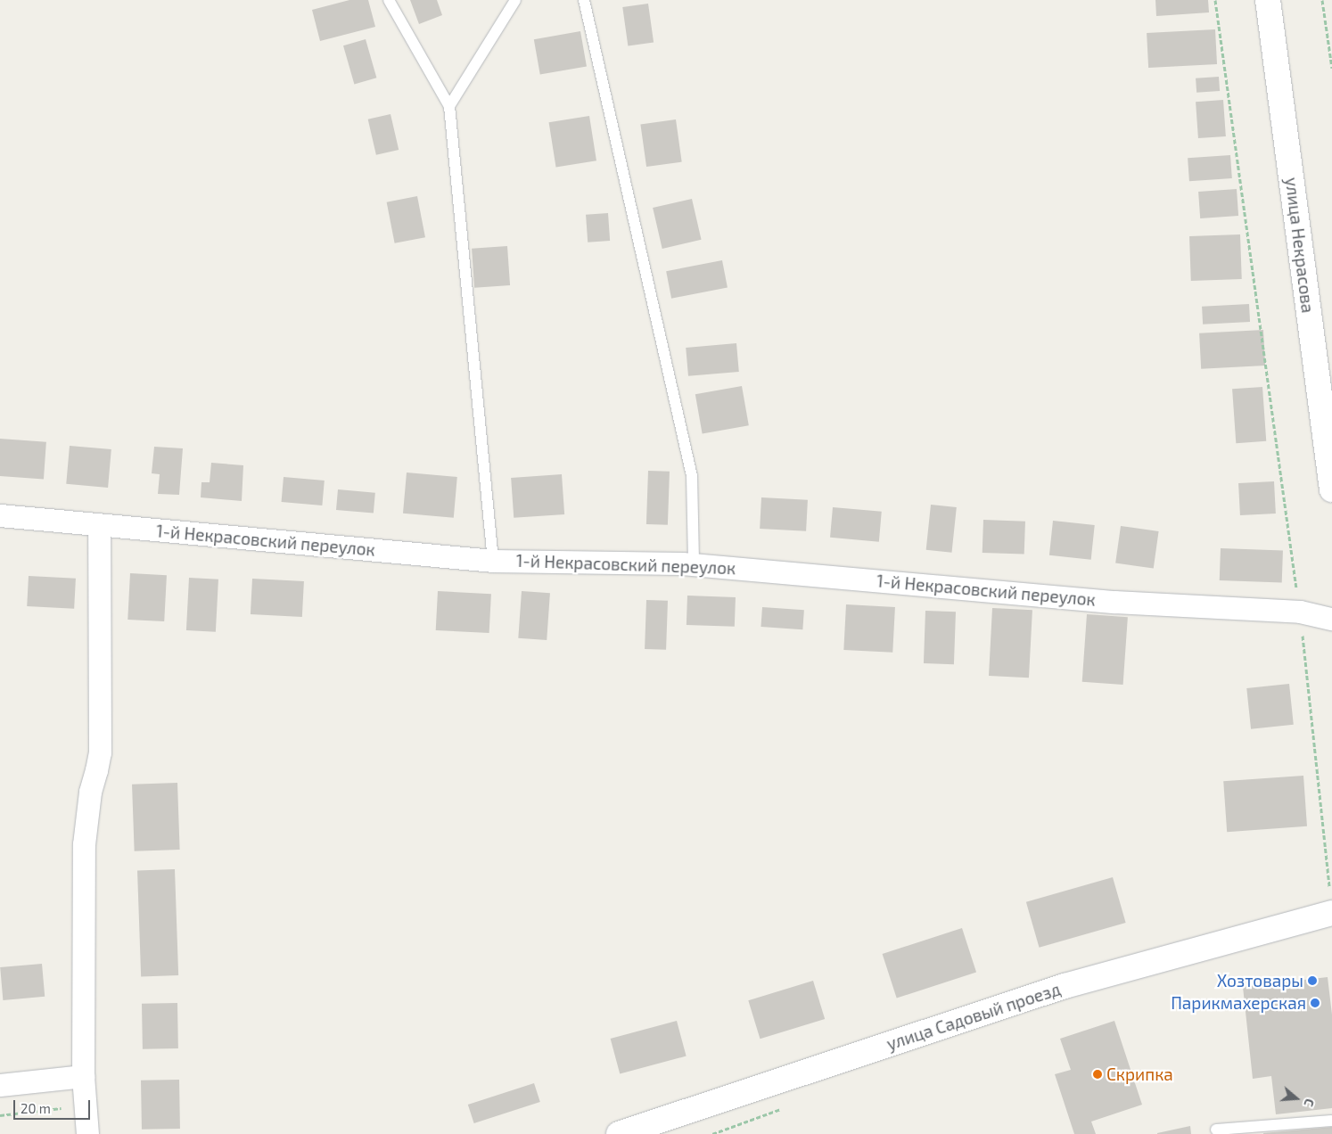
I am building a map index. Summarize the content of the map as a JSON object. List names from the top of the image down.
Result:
{
  "streets": {
    "street": ["улица Некрасова", "1-й Некрасовский переулок", "улица Садовый проезд"]
  },
  "places": ["Хозтовары", "Парикмахерская", "Скрипка"],
  "scale_bar": "20 m",
  "north": "right"
}
